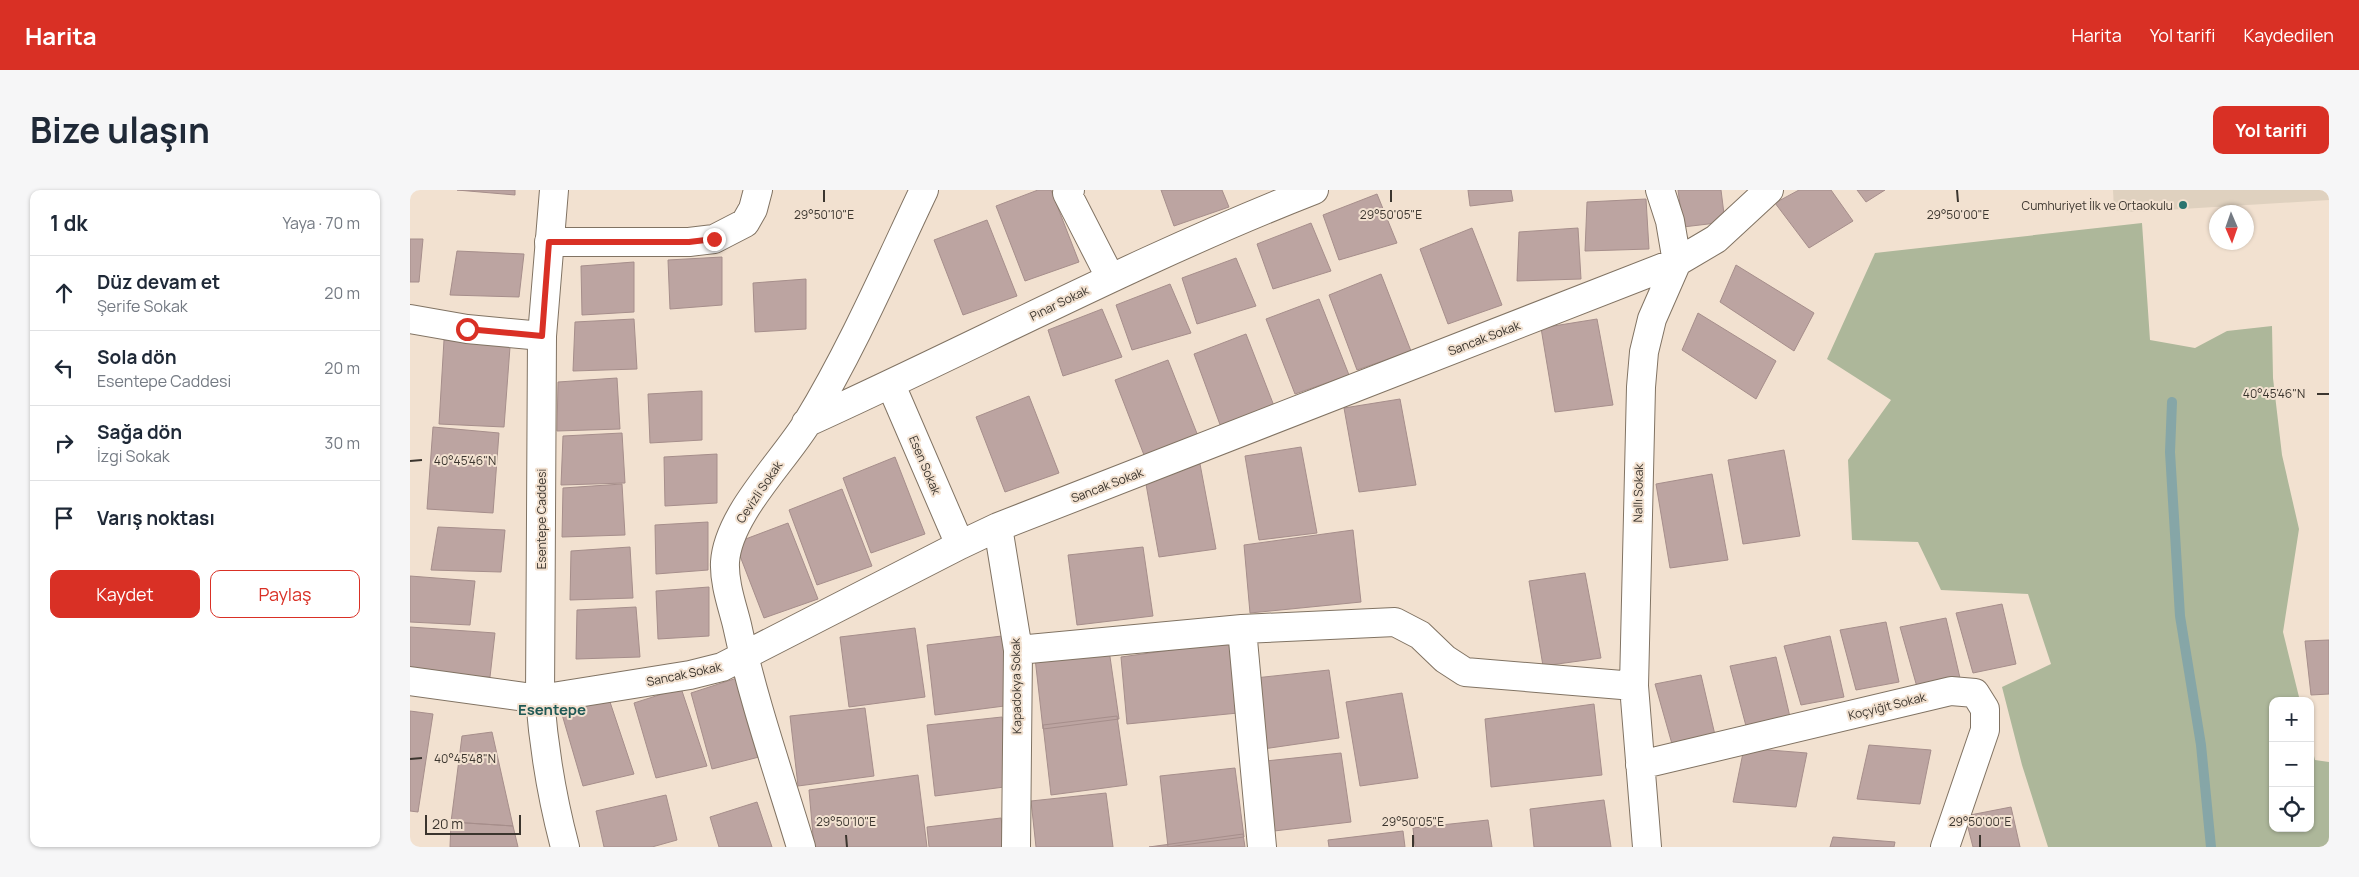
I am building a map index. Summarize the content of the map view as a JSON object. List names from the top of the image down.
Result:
{
  "streets": {
    "street": [
      "Pınar Sokak",
      "Sancak Sokak",
      "Esen Sokak",
      "Cevizli Sokak",
      "Nallı Sokak",
      "Esentepe Caddesi",
      "Kapadokya Sokak",
      "Koçyiğit Sokak"
    ]
  },
  "crossings": [
    ["Pınar Sokak", "Esen Sokak"],
    ["Pınar Sokak", "Cevizli Sokak"],
    ["Sancak Sokak", "Esen Sokak"],
    ["Sancak Sokak", "Cevizli Sokak"],
    ["Sancak Sokak", "Nallı Sokak"],
    ["Sancak Sokak", "Esentepe Caddesi"],
    ["Sancak Sokak", "Kapadokya Sokak"],
    ["Nallı Sokak", "Koçyiğit Sokak"]
  ],
  "districts": ["Esentepe"],
  "places": ["Cumhuriyet İlk ve Ortaokulu"],
  "scale_bar": "20 m",
  "north": "bottom",
  "page": {
    "header": "Harita",
    "nav": ["Harita", "Yol tarifi", "Kaydedilen"],
    "title": "Bize ulaşın",
    "buttons": [
      "Yol tarifi",
      ["Kaydet", "Paylaş"]
    ],
    "heading": ["1 dk", "Yaya · 70 m"],
    "list": [
      ["Düz devam et", "Şerife Sokak", "20 m"],
      ["Sola dön", "Esentepe Caddesi", "20 m"],
      ["Sağa dön", "İzgi Sokak", "30 m"],
      "Varış noktası"
    ],
    "map_buttons": ["+", "−"],
    "scale": "20 m"
  },
  "coordinates": [
    "29°50'10\"E",
    "29°50'05\"E",
    "29°50'00\"E",
    "40°45'46\"N",
    "40°45'48\"N"
  ]
}
